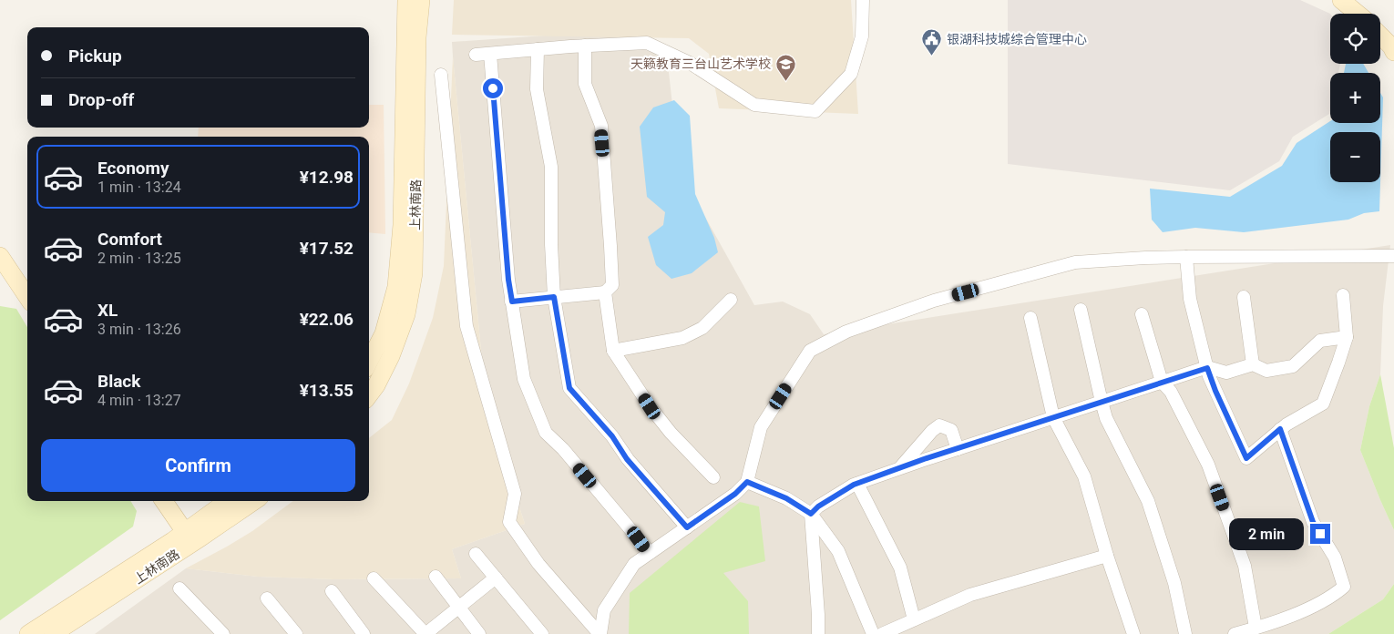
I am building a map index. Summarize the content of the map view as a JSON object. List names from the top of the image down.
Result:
{
  "streets": {
    "street": ["上林南路"]
  },
  "places": {
    "public building": ["银湖科技城综合管理中心"],
    "school or university": ["天籁教育三台山艺术学校"]
  },
  "page": {
    "map_buttons": ["+", "−"],
    "banner": ["Pickup", "Drop-off"],
    "list": [
      {
        "name": "Economy",
        "note": "1 min · 13:24",
        "value": "¥12.98"
      },
      {
        "name": "Comfort",
        "note": "2 min · 13:25",
        "value": "¥17.52"
      },
      {
        "name": "XL",
        "note": "3 min · 13:26",
        "value": "¥22.06"
      },
      {
        "name": "Black",
        "note": "4 min · 13:27",
        "value": "¥13.55"
      }
    ],
    "buttons": "Confirm",
    "bubble": "2 min"
  }
}
